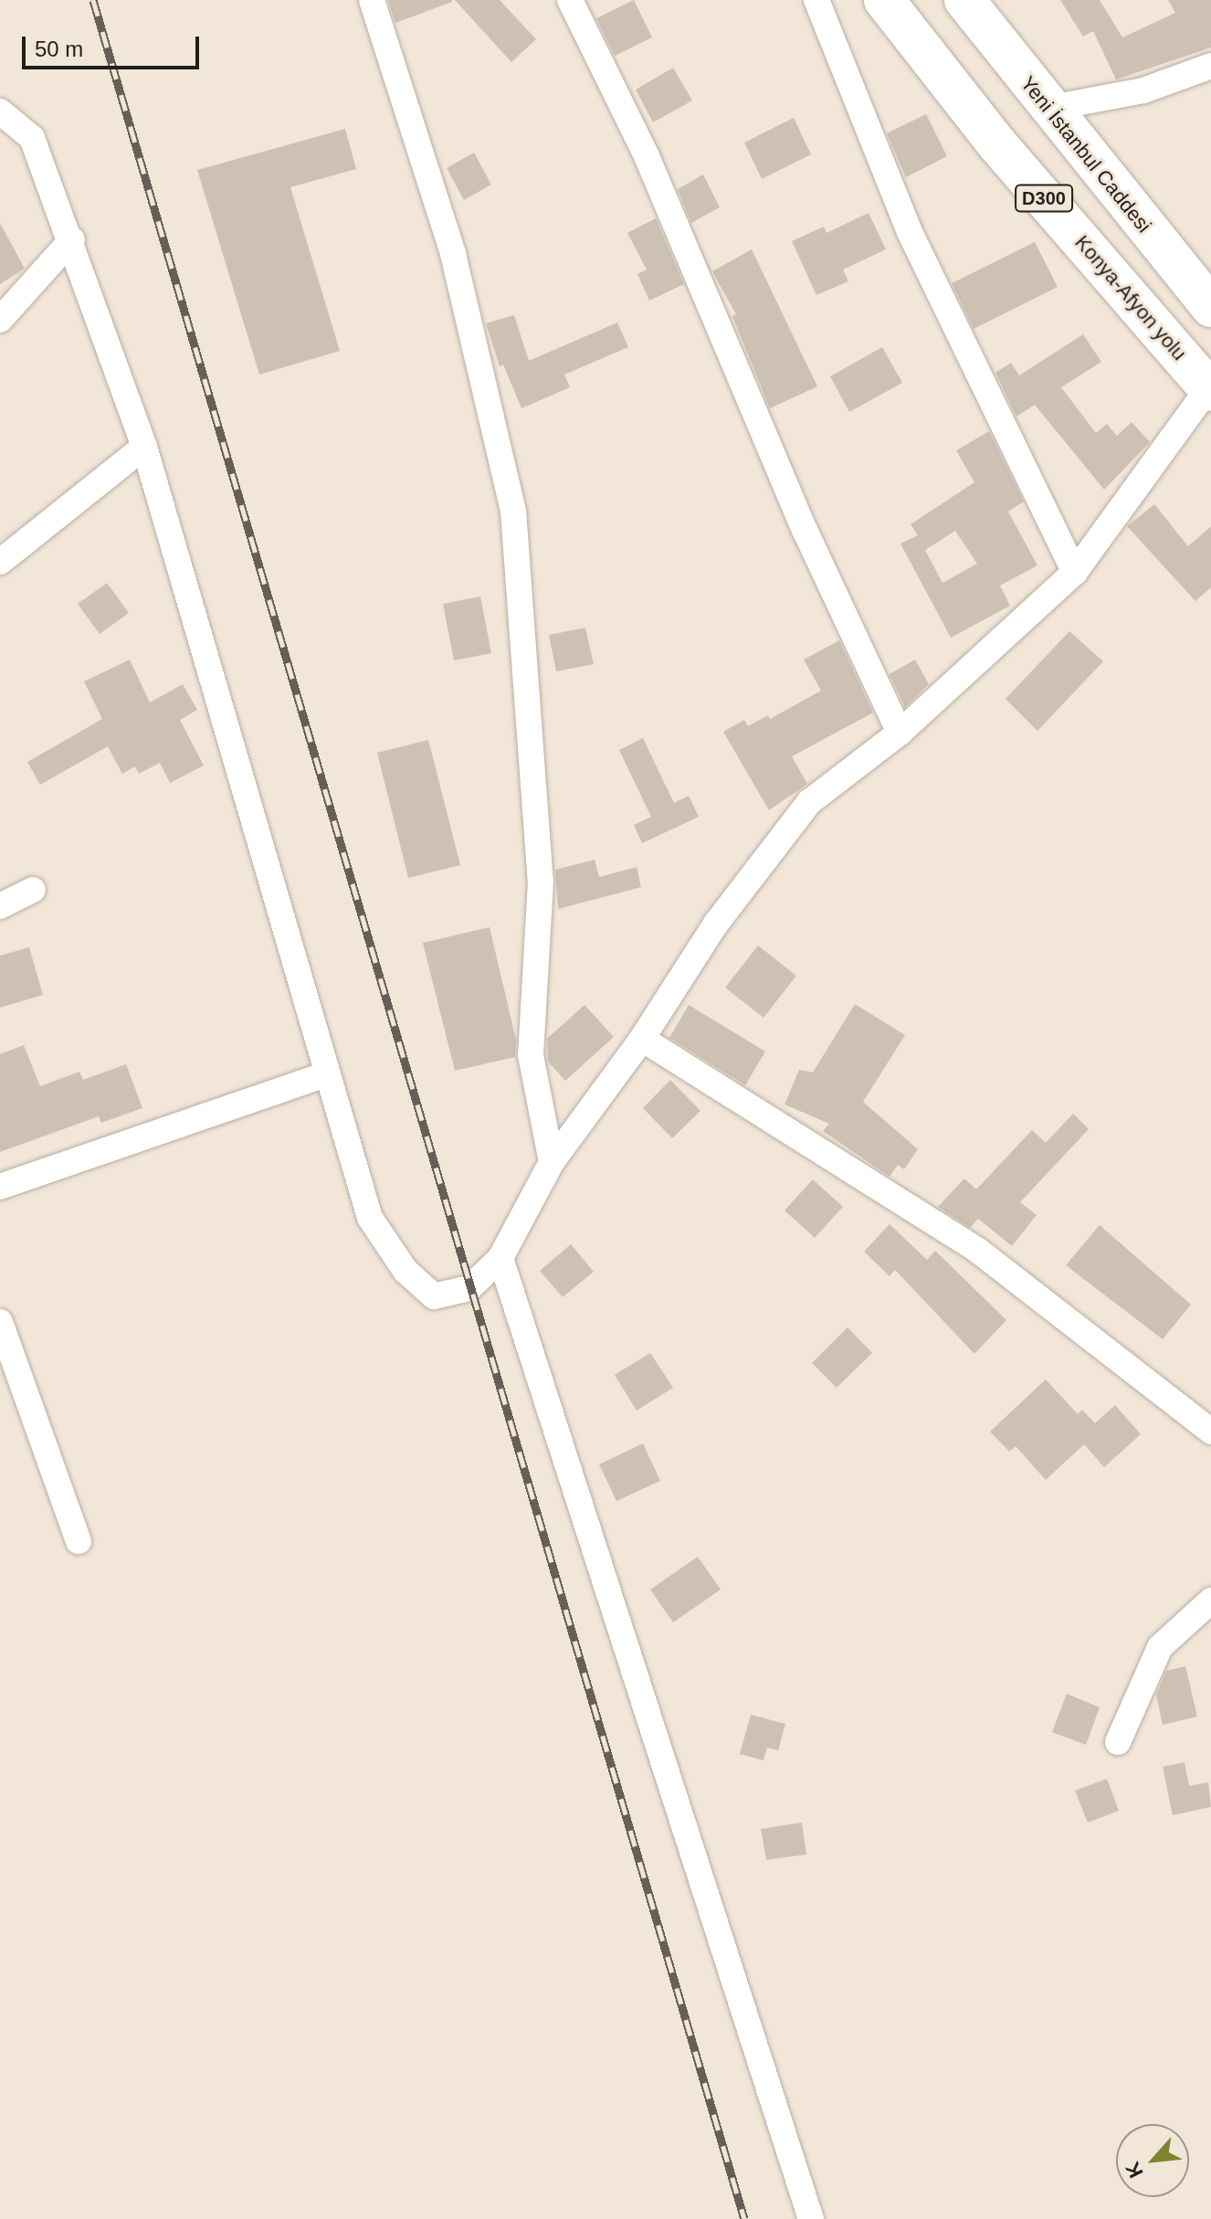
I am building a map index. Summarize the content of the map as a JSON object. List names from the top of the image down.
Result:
{
  "streets": {
    "highway": ["Yeni İstanbul Caddesi", "D300", "Konya-Afyon yolu"]
  },
  "scale_bar": "50 m",
  "north": "bottom left"
}
